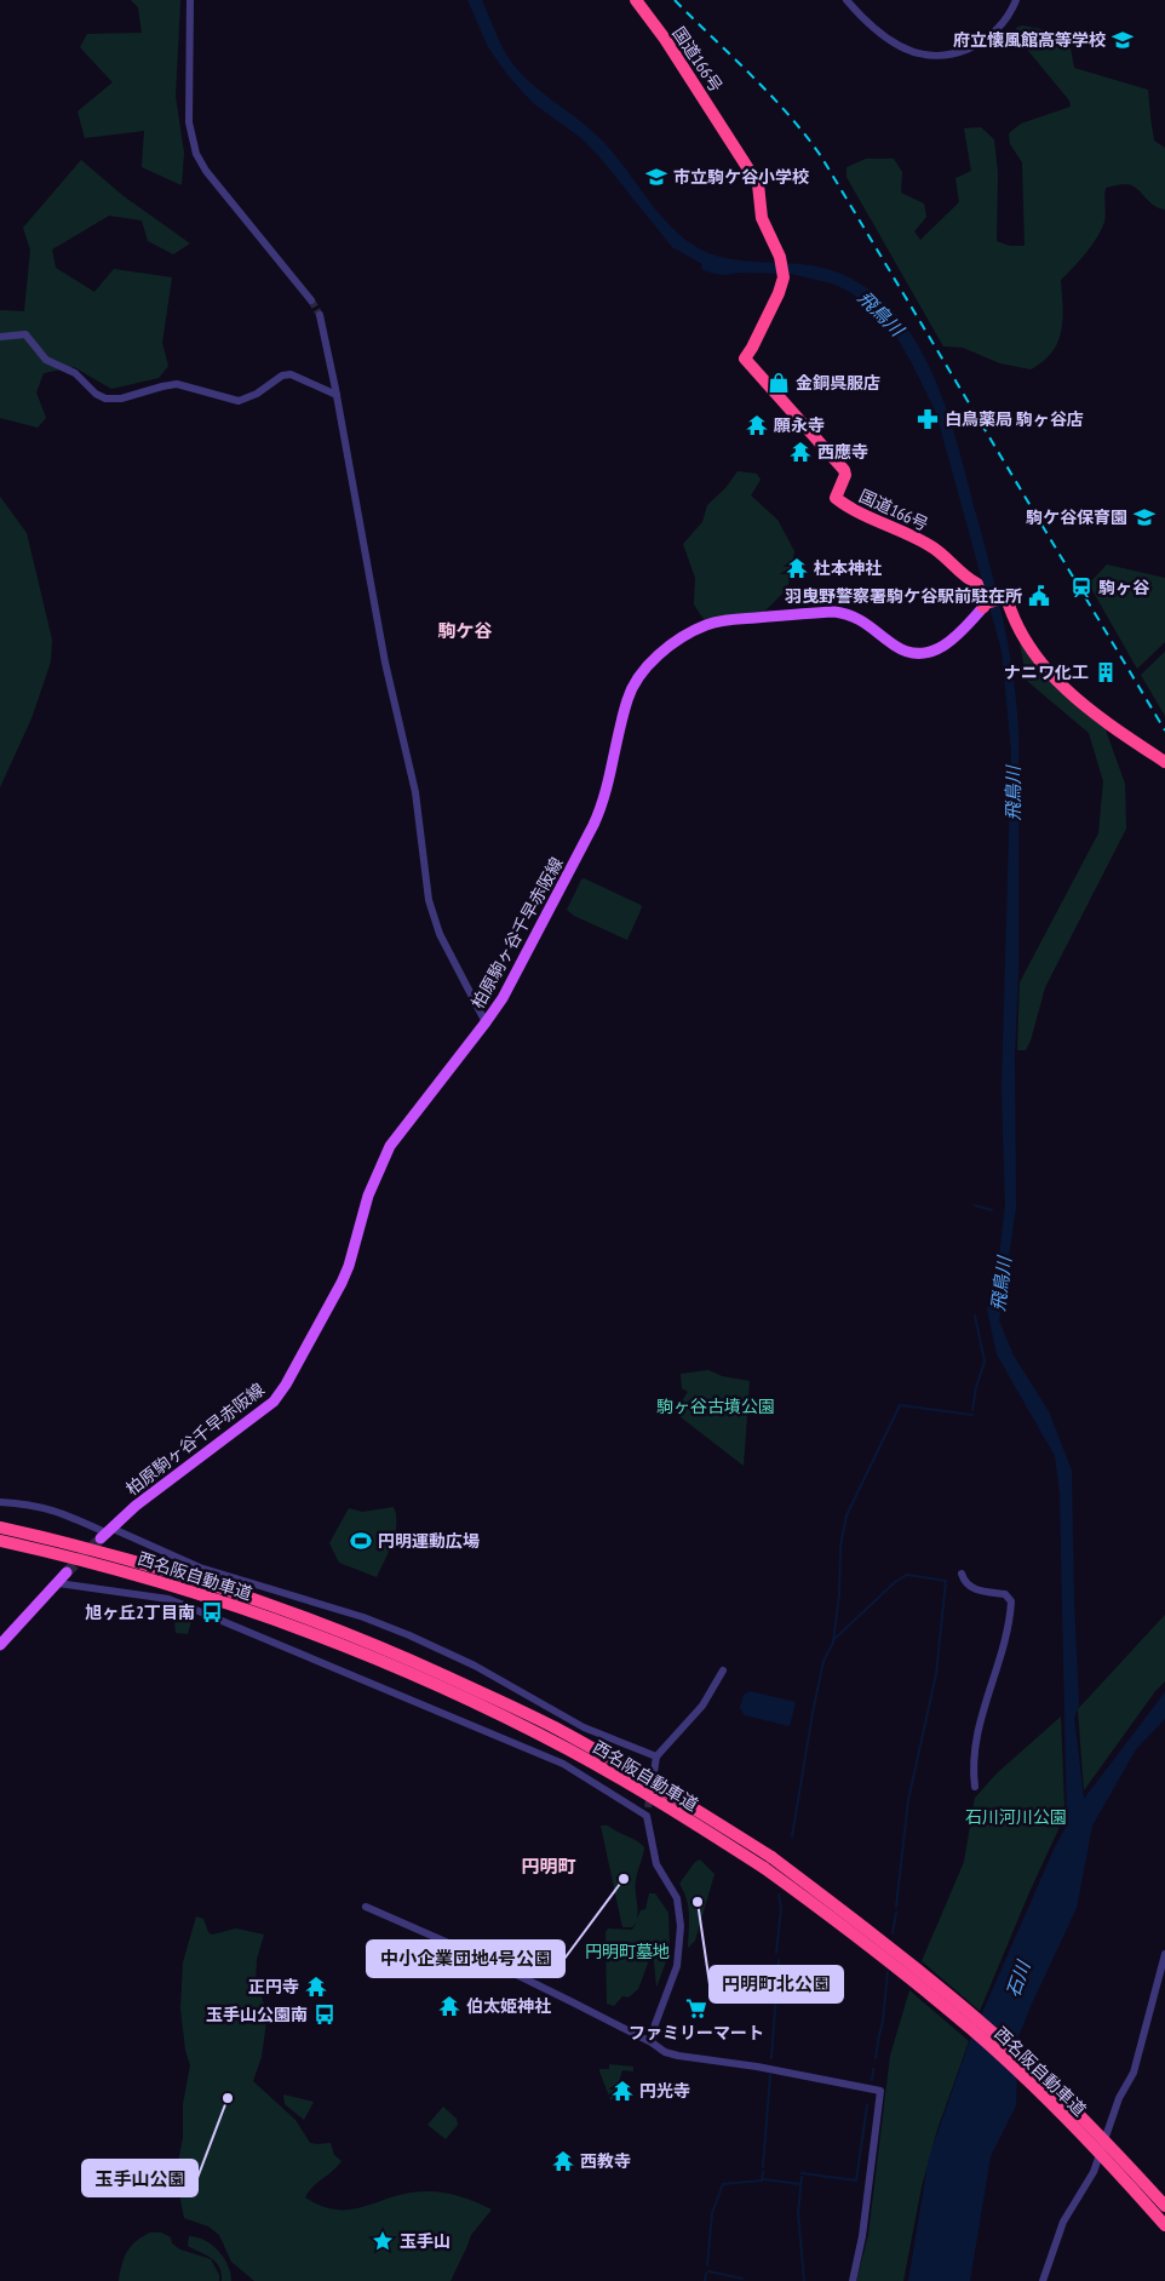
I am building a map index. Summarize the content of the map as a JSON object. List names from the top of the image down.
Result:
{
  "streets": {
    "highway": ["国道166号", "西名阪自動車道"],
    "main road": ["柏原駒ヶ谷千早赤阪線"]
  },
  "crossings": [
    ["国道166号", "柏原駒ヶ谷千早赤阪線"]
  ],
  "districts": ["駒ケ谷", "円明町"],
  "water": ["飛鳥川", "石川"],
  "parks": ["駒ヶ谷古墳公園", "石川河川公園", "円明町墓地"],
  "places": {
    "school or university": ["府立懐風館高等学校", "市立駒ケ谷小学校", "駒ケ谷保育園"],
    "shop": ["金銅呉服店"],
    "pharmacy": ["白鳥薬局 駒ヶ谷店"],
    "temple": [
      "願永寺",
      "西應寺",
      "杜本神社",
      "正円寺",
      "伯太姫神社",
      "円光寺",
      "西教寺"
    ],
    "station": ["駒ヶ谷"],
    "public building": ["羽曳野警察署駒ケ谷駅前駐在所"],
    "building": ["ナニワ化工"],
    "sports": ["円明運動広場"],
    "bus stop": ["旭ヶ丘2丁目南", "玉手山公園南"],
    "other": ["中小企業団地4号公園", "円明町北公園", "玉手山公園"],
    "supermarket": ["ファミリーマート"],
    "place": ["玉手山"]
  }
}
